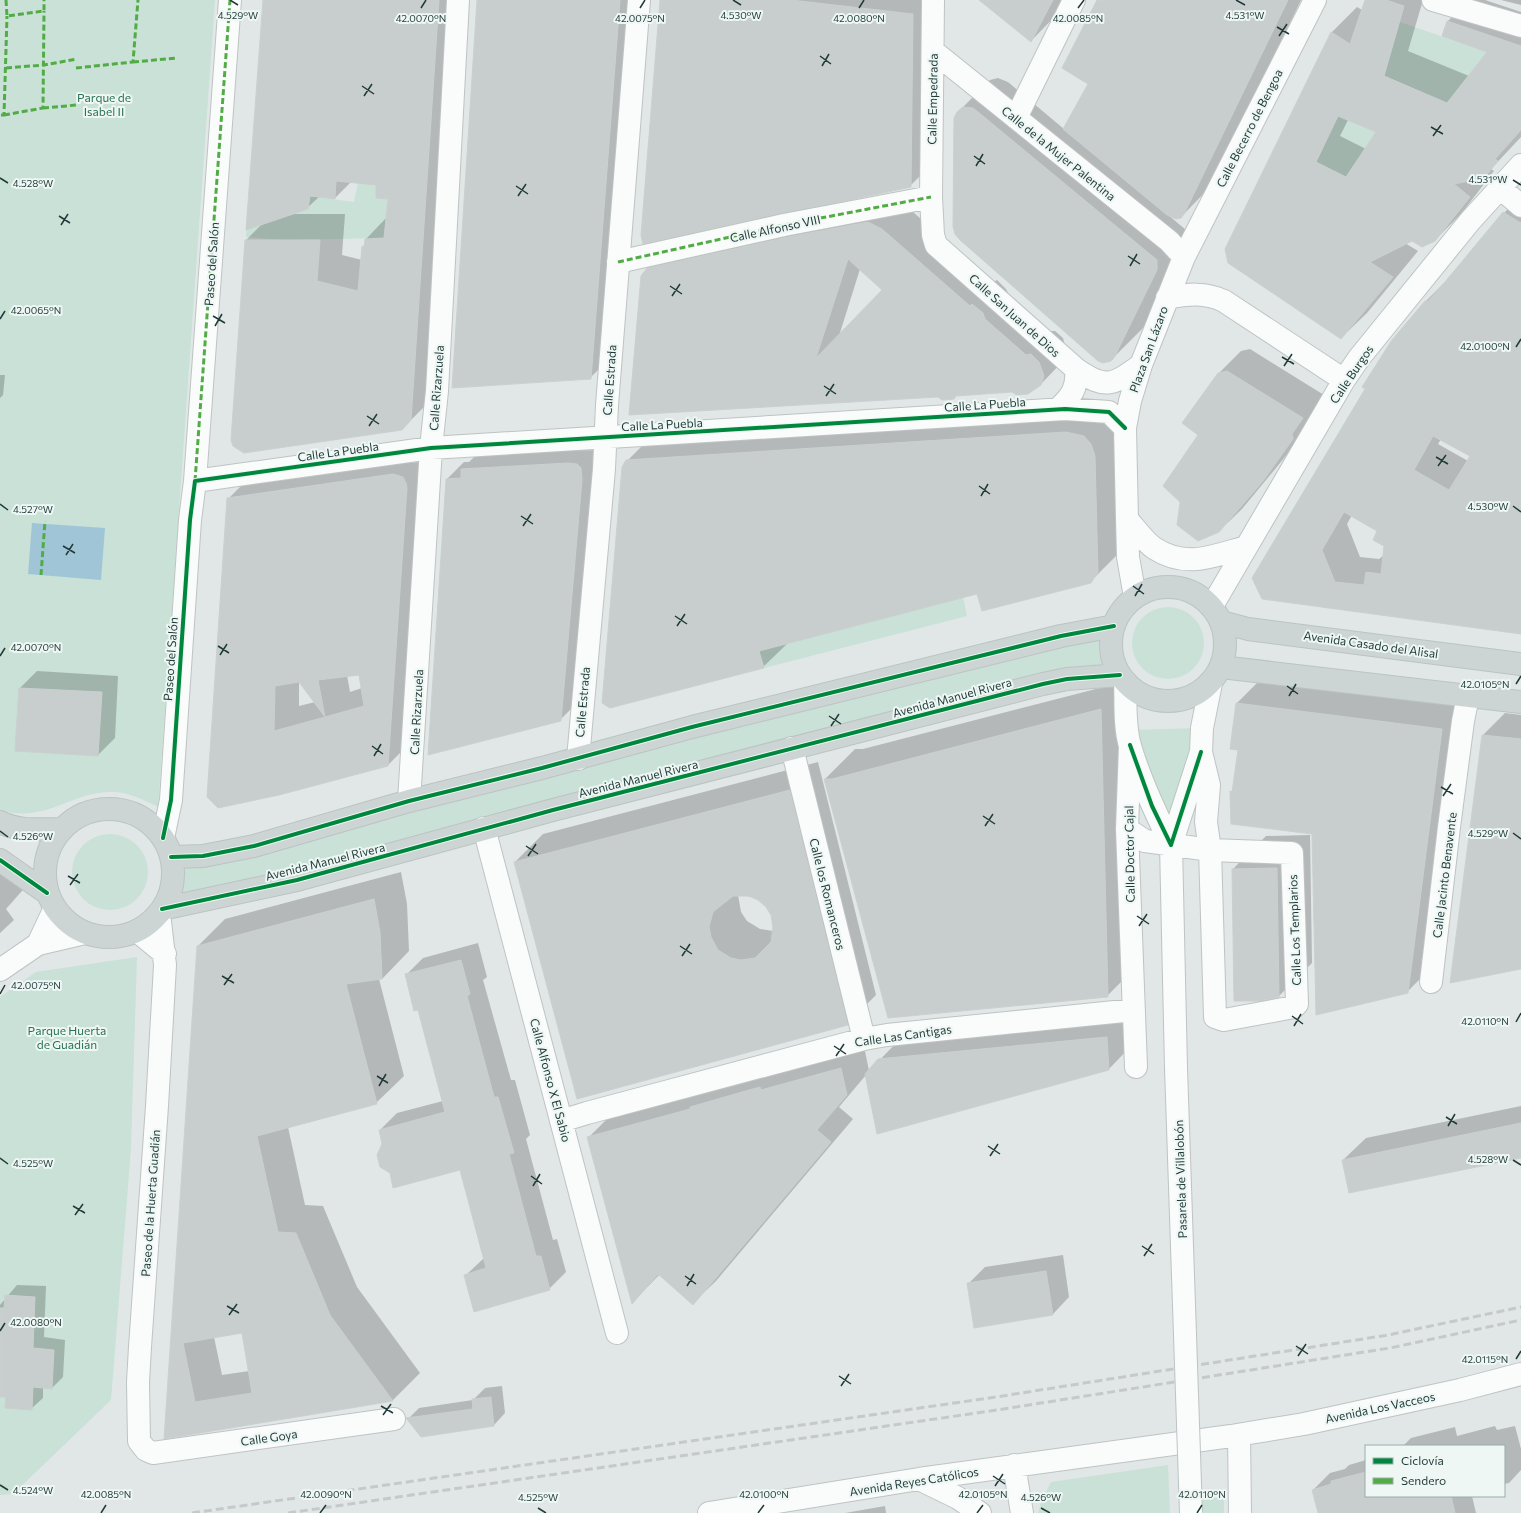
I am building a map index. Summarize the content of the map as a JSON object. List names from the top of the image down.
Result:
{
  "streets": {
    "main road": ["Avenida Casado del Alisal", "Avenida Manuel Rivera"],
    "street": [
      "Calle Empedrada",
      "Calle Becerro de Bengoa",
      "Calle de la Mujer Palentina",
      "Calle Alfonso VIII",
      "Paseo del Salón",
      "Calle San Juan de Dios",
      "Plaza San Lázaro",
      "Calle Burgos",
      "Calle Estrada",
      "Calle Rizarzuela",
      "Calle La Puebla",
      "Calle Doctor Cajal",
      "Calle Jacinto Benavente",
      "Calle los Romanceros",
      "Calle Los Templarios",
      "Calle Las Cantigas",
      "Calle Alfonso X El Sabio",
      "Pasarela de Villalobón",
      "Paseo de la Huerta Guadián",
      "Avenida Los Vacceos",
      "Calle Goya",
      "Avenida Reyes Católicos"
    ]
  },
  "crossings": [
    ["Calle Empedrada", "Calle de la Mujer Palentina"],
    ["Calle Empedrada", "Calle Alfonso VIII"],
    ["Calle Empedrada", "Calle San Juan de Dios"],
    ["Calle Becerro de Bengoa", "Calle de la Mujer Palentina"],
    ["Calle Becerro de Bengoa", "Plaza San Lázaro"],
    ["Calle de la Mujer Palentina", "Plaza San Lázaro"],
    ["Calle Alfonso VIII", "Calle San Juan de Dios"],
    ["Calle Alfonso VIII", "Calle Estrada"],
    ["Paseo del Salón", "Calle La Puebla"],
    ["Paseo del Salón", "Avenida Manuel Rivera"],
    ["Paseo del Salón", "Paseo de la Huerta Guadián"],
    ["Calle San Juan de Dios", "Plaza San Lázaro"],
    ["Plaza San Lázaro", "Calle Burgos"],
    ["Plaza San Lázaro", "Calle La Puebla"],
    ["Plaza San Lázaro", "Avenida Casado del Alisal"],
    ["Plaza San Lázaro", "Avenida Manuel Rivera"],
    ["Plaza San Lázaro", "Calle Doctor Cajal"],
    ["Calle Burgos", "Avenida Casado del Alisal"],
    ["Calle Burgos", "Avenida Manuel Rivera"],
    ["Calle Burgos", "Calle Doctor Cajal"],
    ["Calle Estrada", "Calle La Puebla"],
    ["Calle Rizarzuela", "Calle La Puebla"],
    ["Avenida Casado del Alisal", "Avenida Manuel Rivera"],
    ["Avenida Casado del Alisal", "Calle Doctor Cajal"],
    ["Avenida Manuel Rivera", "Calle Doctor Cajal"],
    ["Avenida Manuel Rivera", "Calle los Romanceros"],
    ["Avenida Manuel Rivera", "Calle Alfonso X El Sabio"],
    ["Avenida Manuel Rivera", "Paseo de la Huerta Guadián"],
    ["Calle Doctor Cajal", "Calle Las Cantigas"],
    ["Calle Doctor Cajal", "Pasarela de Villalobón"],
    ["Calle los Romanceros", "Calle Las Cantigas"],
    ["Calle Las Cantigas", "Calle Alfonso X El Sabio"],
    ["Paseo de la Huerta Guadián", "Calle Goya"],
    ["Avenida Los Vacceos", "Avenida Reyes Católicos"]
  ],
  "parks": ["Parque de Isabel II", "Parque Huerta de Guadián"],
  "legend": ["Ciclovía", "Sendero"],
  "coordinates": [
    "4.529°W",
    "4.530°W",
    "4.531°W",
    "42.0070°N",
    "42.0075°N",
    "42.0080°N",
    "42.0085°N",
    "4.528°W",
    "42.0065°N",
    "42.0100°N",
    "4.527°W",
    "42.0105°N",
    "4.526°W",
    "42.0110°N",
    "4.525°W",
    "42.0115°N",
    "4.524°W",
    "42.0090°N"
  ]
}
